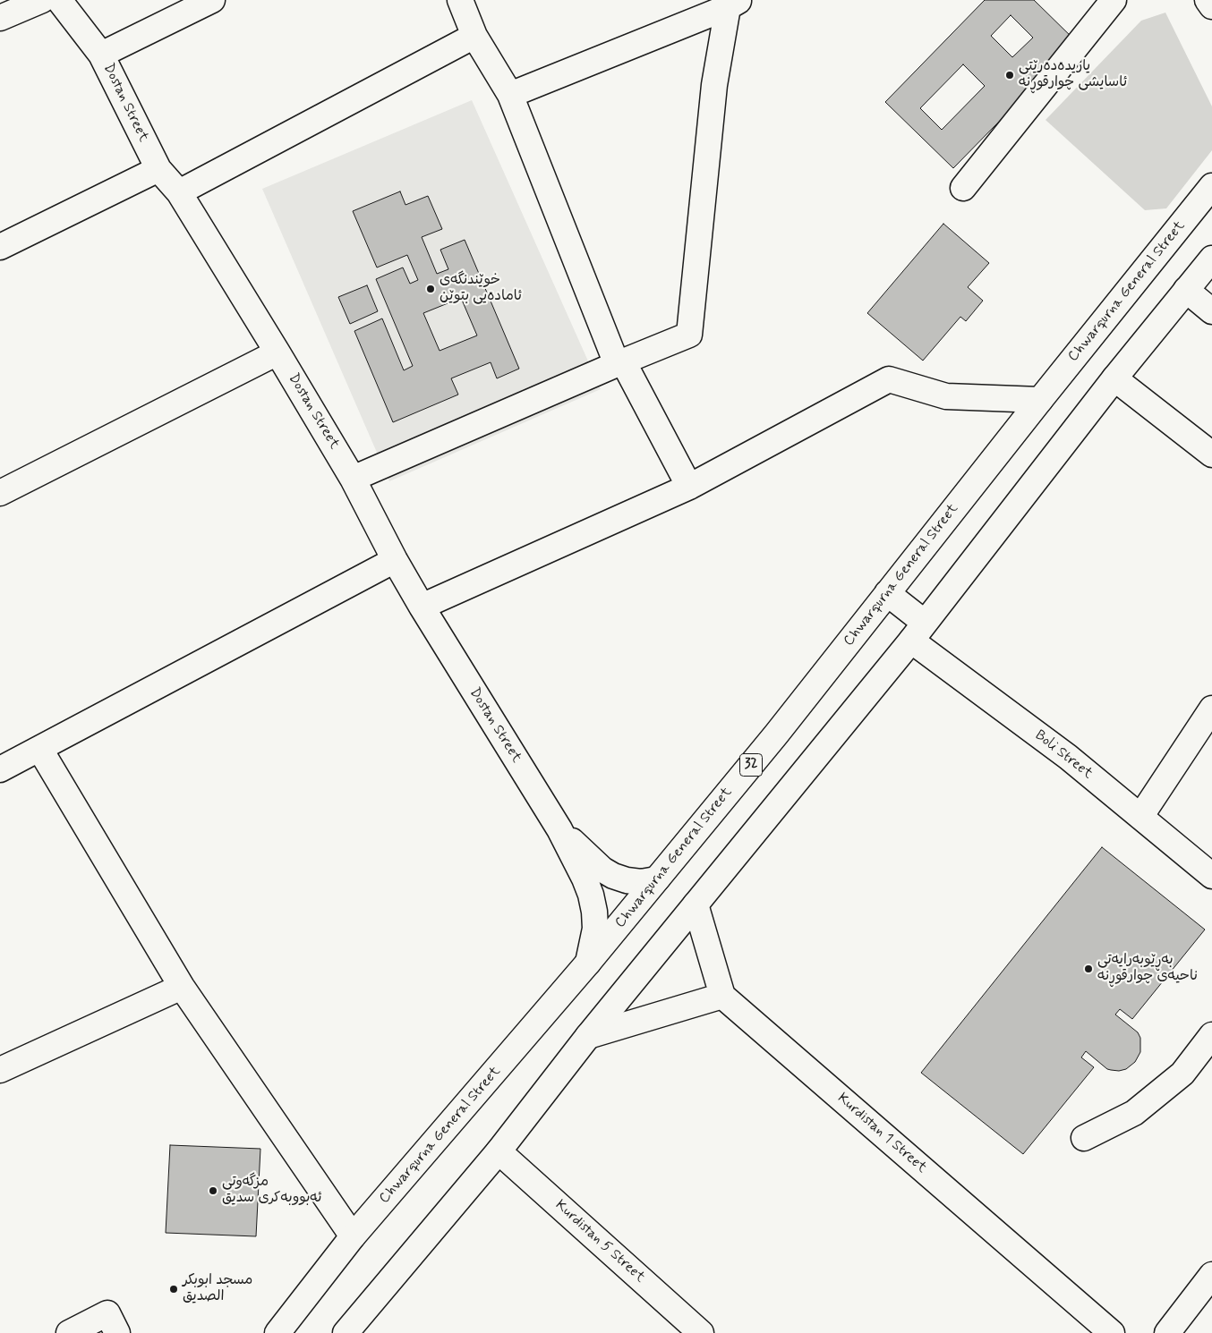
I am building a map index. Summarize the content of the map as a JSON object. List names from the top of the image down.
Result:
{
  "streets": {
    "main road": [
      "Dostan Street",
      "Chwarqurna General Street",
      "Boli Street",
      "32",
      "Kurdistan 1 Street",
      "Kurdistan 5 Street"
    ]
  },
  "crossings": [
    ["Dostan Street", "Chwarqurna General Street"],
    ["Chwarqurna General Street", "Boli Street"]
  ],
  "places": [
    "یاریدەدەرێتی ئاسایشی چوارقوڕنە",
    "خوێندنگەی ئامادەیی بتوێن",
    "بەڕێوبەرایەتی ناحیەی چوارقوڕنە",
    "مزگەوتی ئەبووبەکری سدیق",
    "مسجد ابوبكر الصديق"
  ]
}
